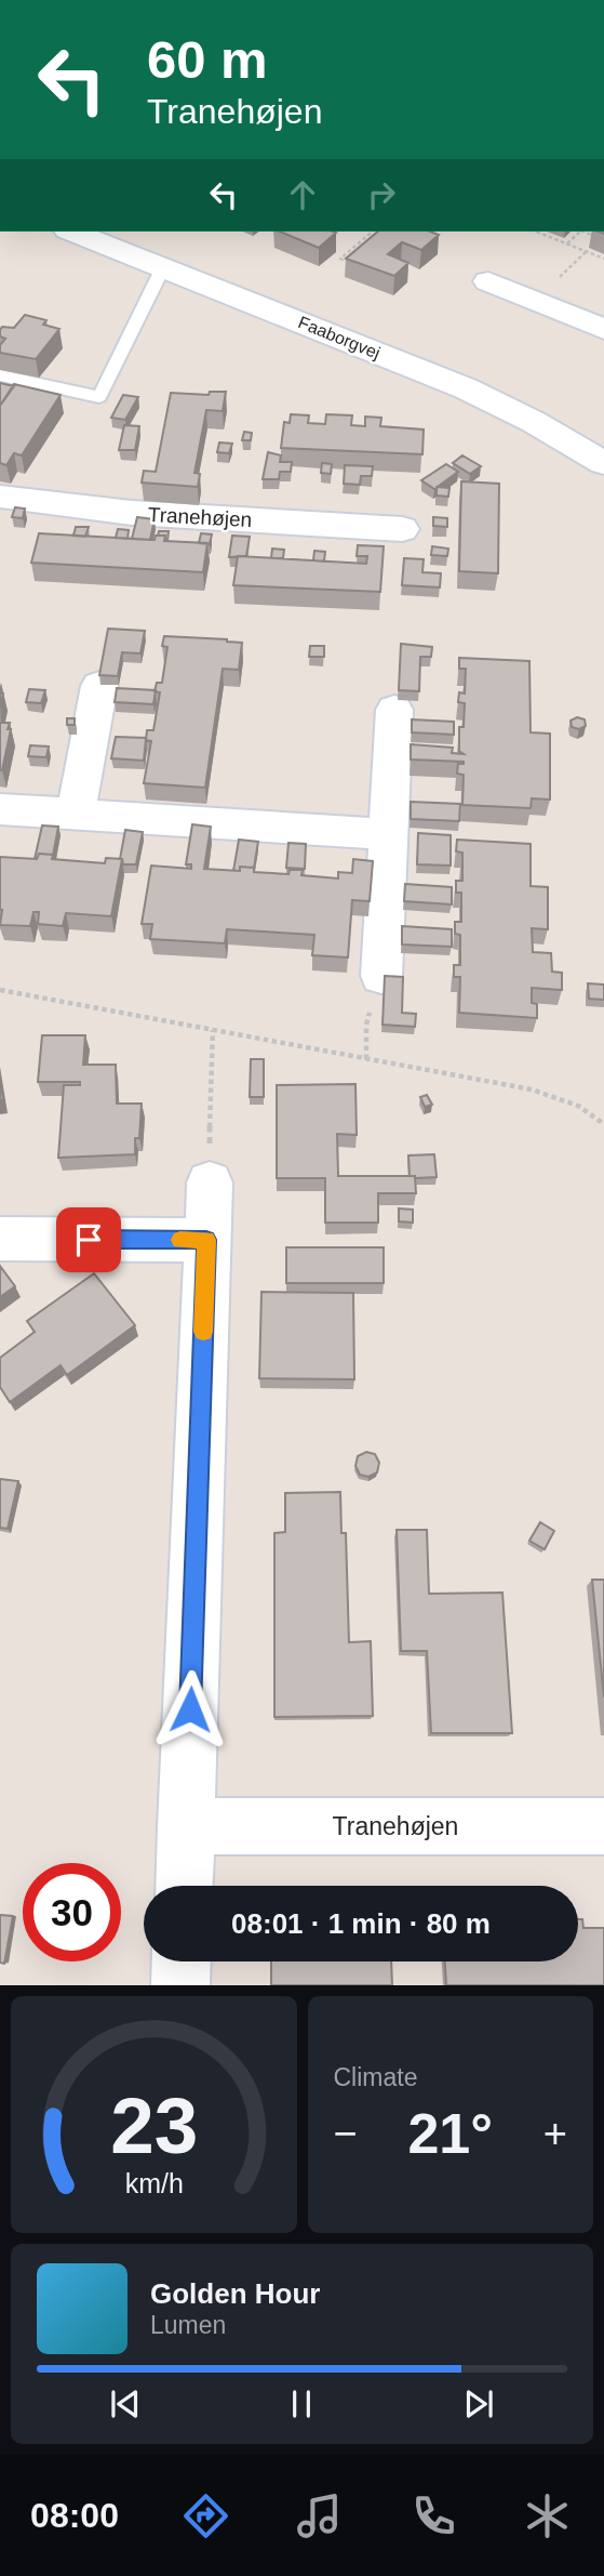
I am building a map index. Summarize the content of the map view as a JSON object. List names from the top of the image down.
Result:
{
  "streets": {
    "street": ["Faaborgvej", "Tranehøjen"]
  },
  "page": {
    "turn": ["60 m", "Tranehøjen"],
    "limit": "30",
    "trip": "08:01 · 1 min · 80 m",
    "tile": "Climate",
    "heat": ["−", "21°", "+"],
    "song": ["Golden Hour", "Lumen"],
    "tabs": "08:00",
    "gauge": ["23", "km/h"]
  }
}
